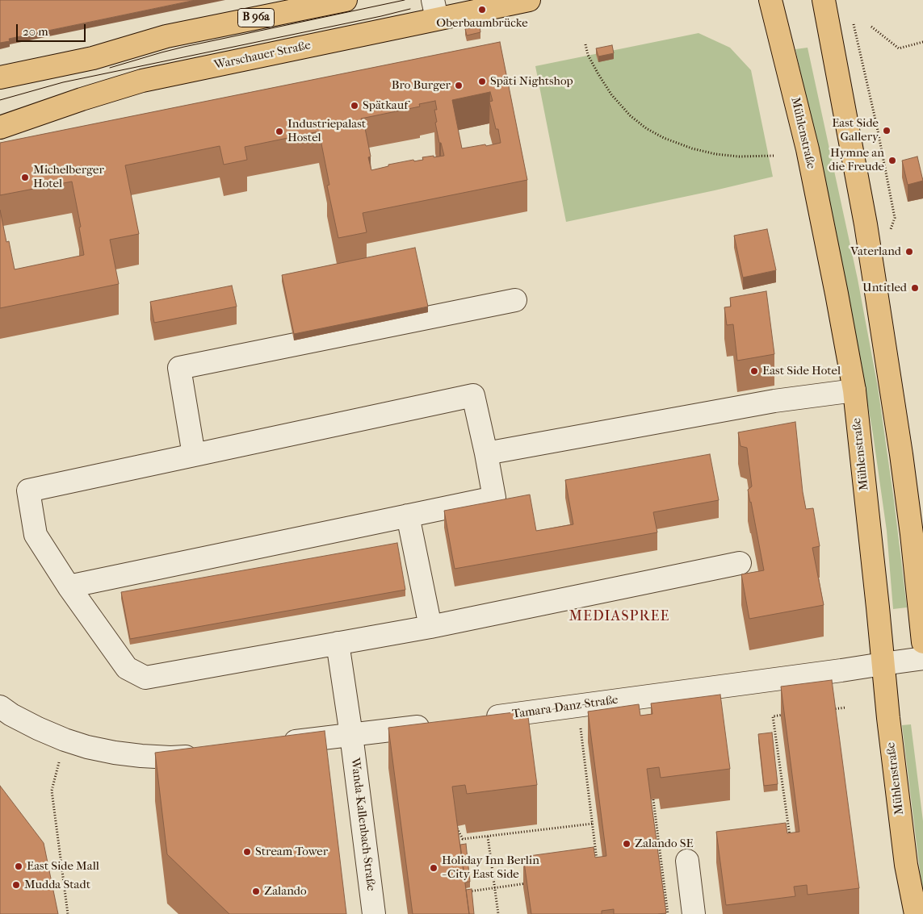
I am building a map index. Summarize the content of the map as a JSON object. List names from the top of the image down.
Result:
{
  "streets": {
    "main road": ["B 96a", "Warschauer Straße", "Mühlenstraße"],
    "street": ["Tamara-Danz-Straße", "Wanda-Kallenbach-Straße"]
  },
  "crossings": [
    ["Mühlenstraße", "Tamara-Danz-Straße"]
  ],
  "districts": ["MEDIASPREE"],
  "places": [
    "Oberbaumbrücke",
    "Späti Nightshop",
    "Bro Burger",
    "Spätkauf",
    "East Side Gallery",
    "Industriepalast Hostel",
    "Hymne an die Freude",
    "Michelberger Hotel",
    "Vaterland",
    "Untitled",
    "East Side Hotel",
    "Zalando SE",
    "Stream Tower",
    "East Side Mall",
    "Holiday Inn Berlin - City East Side",
    "Mudda Stadt",
    "Zalando"
  ],
  "scale_bar": "20 m"
}
